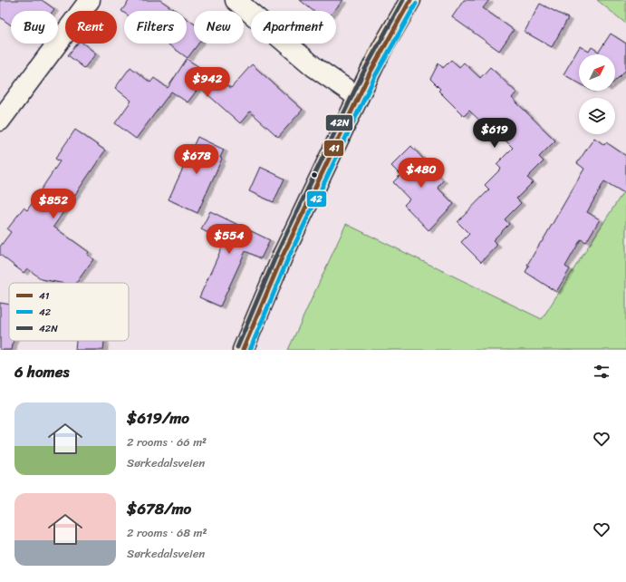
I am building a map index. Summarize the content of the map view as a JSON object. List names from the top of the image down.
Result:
{
  "lines": ["transit line 41", "transit line 42N", "transit line 42"],
  "legend": ["41", "42", "42N"],
  "north": "top right",
  "page": {
    "chip": [
      "Buy",
      "Rent",
      "Filters",
      "New",
      "Apartment"
    ],
    "price": [
      "$942",
      "$619",
      "$678",
      "$480",
      "$852",
      "$554"
    ],
    "heading": "6 homes",
    "list": [
      {
        "name": "$619/mo",
        "note": "2 rooms · 66 m² · Sørkedalsveien"
      },
      {
        "name": "$678/mo",
        "note": "2 rooms · 68 m² · Sørkedalsveien"
      }
    ]
  }
}
